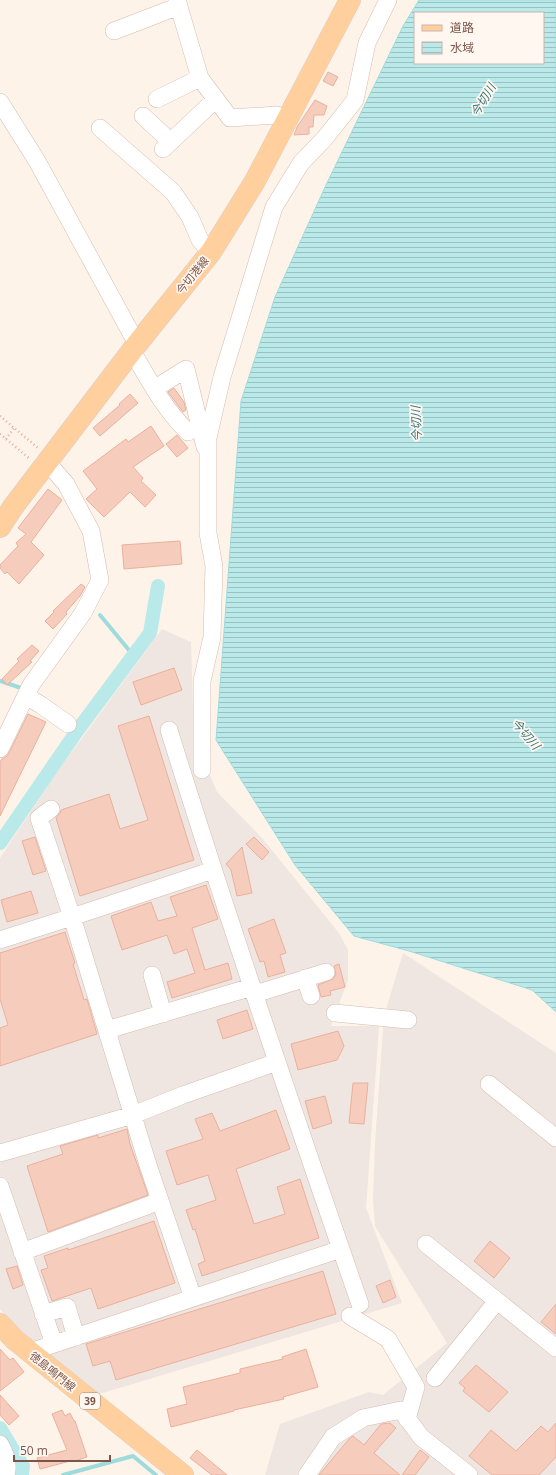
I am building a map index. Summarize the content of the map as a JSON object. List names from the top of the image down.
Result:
{
  "streets": {
    "main road": ["今切港線", "徳島鳴門線", "39"]
  },
  "water": ["今切川"],
  "legend": ["道路", "水域"],
  "scale_bar": "50 m"
}
